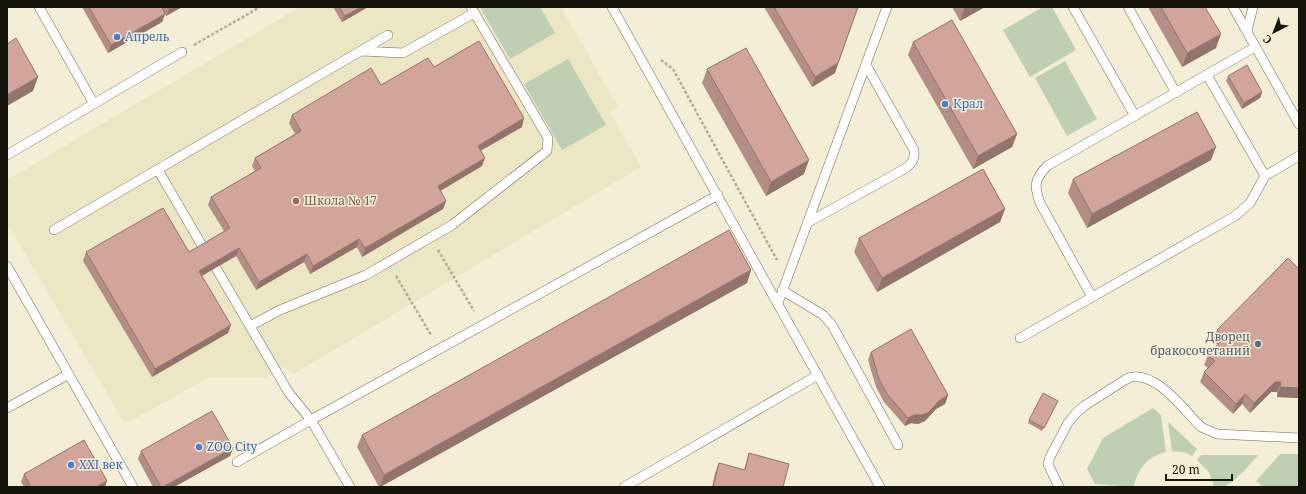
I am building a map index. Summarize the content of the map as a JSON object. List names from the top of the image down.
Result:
{
  "places": [
    "Апрель",
    "Крал",
    "Школа № 17",
    "Дворец бракосочетаний",
    "ZOO City",
    "XXI век"
  ],
  "scale_bar": "20 m",
  "north": "bottom left"
}
